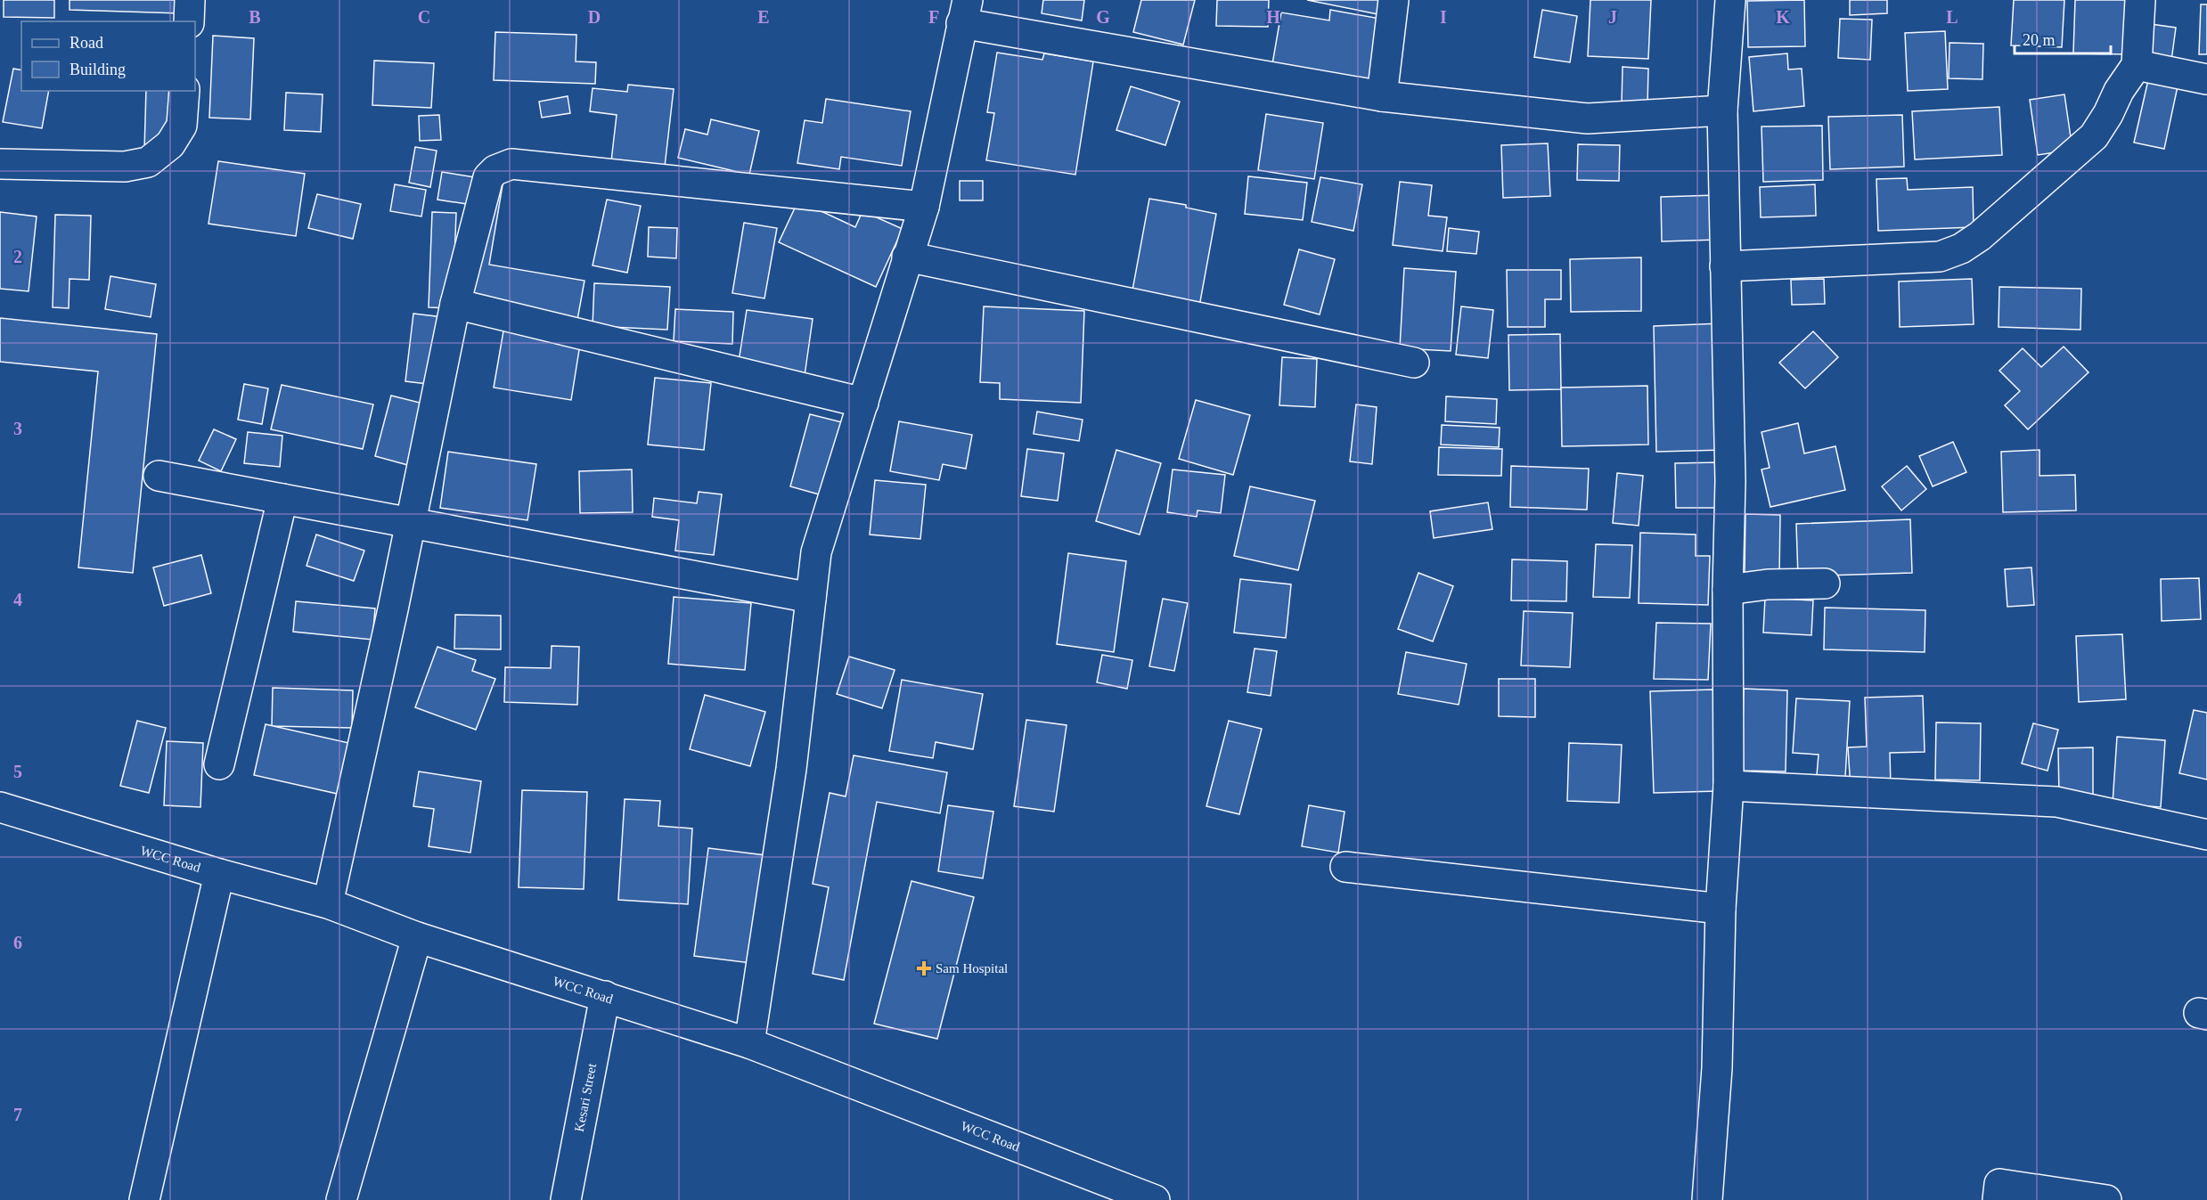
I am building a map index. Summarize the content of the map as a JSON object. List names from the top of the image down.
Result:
{
  "streets": {
    "street": ["WCC Road", "Kesari Street"]
  },
  "crossings": [
    ["WCC Road", "Kesari Street"]
  ],
  "places": {
    "health": ["Sam Hospital"]
  },
  "legend": ["Road", "Building"],
  "scale_bar": "20 m",
  "grid": {
    "columns": [
      "B",
      "C",
      "D",
      "E",
      "F",
      "G",
      "H",
      "I",
      "J",
      "K",
      "L"
    ],
    "rows": [
      "2",
      "3",
      "4",
      "5",
      "6",
      "7"
    ]
  }
}
